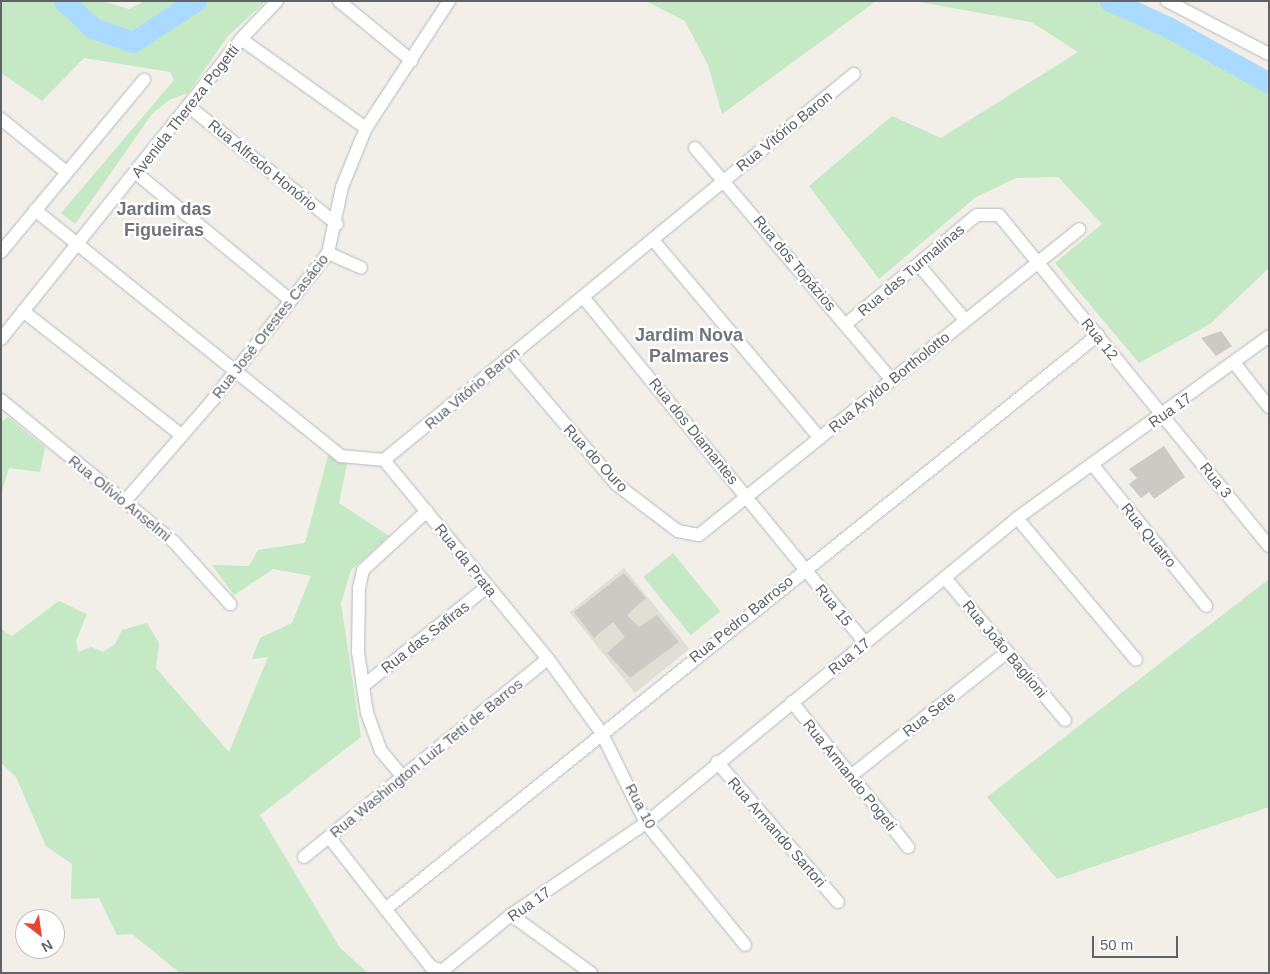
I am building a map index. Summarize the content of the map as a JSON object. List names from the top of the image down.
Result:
{
  "streets": {
    "street": [
      "Avenida Thereza Pogetti",
      "Rua Vitório Baron",
      "Rua Alfredo Honório",
      "Rua dos Topázios",
      "Rua das Turmalinas",
      "Rua José Orestes Casácio",
      "Rua 12",
      "Rua Aryldo Bortholotto",
      "Rua 17",
      "Rua dos Diamantes",
      "Rua do Ouro",
      "Rua 3",
      "Rua Olívio Anselmi",
      "Rua Quatro",
      "Rua da Prata",
      "Rua 15",
      "Rua Pedro Barroso",
      "Rua das Safiras",
      "Rua João Baglioni",
      "Rua Sete",
      "Rua Washington Luiz Tetti de Barros",
      "Rua Armando Pogeti",
      "Rua 10",
      "Rua Armando Sartori"
    ]
  },
  "crossings": [
    ["Avenida Thereza Pogetti", "Rua Alfredo Honório"],
    ["Rua Vitório Baron", "Rua dos Topázios"],
    ["Rua Vitório Baron", "Rua dos Diamantes"],
    ["Rua Vitório Baron", "Rua do Ouro"],
    ["Rua Vitório Baron", "Rua da Prata"],
    ["Rua Alfredo Honório", "Rua José Orestes Casácio"],
    ["Rua dos Topázios", "Rua das Turmalinas"],
    ["Rua dos Topázios", "Rua Aryldo Bortholotto"],
    ["Rua das Turmalinas", "Rua 12"],
    ["Rua José Orestes Casácio", "Rua Olívio Anselmi"],
    ["Rua 12", "Rua Aryldo Bortholotto"],
    ["Rua 12", "Rua 17"],
    ["Rua 12", "Rua 3"],
    ["Rua 12", "Rua Pedro Barroso"],
    ["Rua Aryldo Bortholotto", "Rua dos Diamantes"],
    ["Rua Aryldo Bortholotto", "Rua do Ouro"],
    ["Rua Aryldo Bortholotto", "Rua 15"],
    ["Rua 17", "Rua 3"],
    ["Rua 17", "Rua Quatro"],
    ["Rua 17", "Rua 15"],
    ["Rua 17", "Rua Pedro Barroso"],
    ["Rua 17", "Rua João Baglioni"],
    ["Rua 17", "Rua Armando Pogeti"],
    ["Rua 17", "Rua 10"],
    ["Rua 17", "Rua Armando Sartori"],
    ["Rua dos Diamantes", "Rua 15"],
    ["Rua da Prata", "Rua das Safiras"],
    ["Rua da Prata", "Rua Washington Luiz Tetti de Barros"],
    ["Rua da Prata", "Rua 10"],
    ["Rua 15", "Rua Pedro Barroso"],
    ["Rua Pedro Barroso", "Rua 10"],
    ["Rua João Baglioni", "Rua Sete"],
    ["Rua Sete", "Rua Armando Pogeti"],
    ["Rua Washington Luiz Tetti de Barros", "Rua 10"]
  ],
  "districts": ["Jardim das Figueiras", "Jardim Nova Palmares"],
  "scale_bar": "50 m",
  "north": "bottom right"
}
